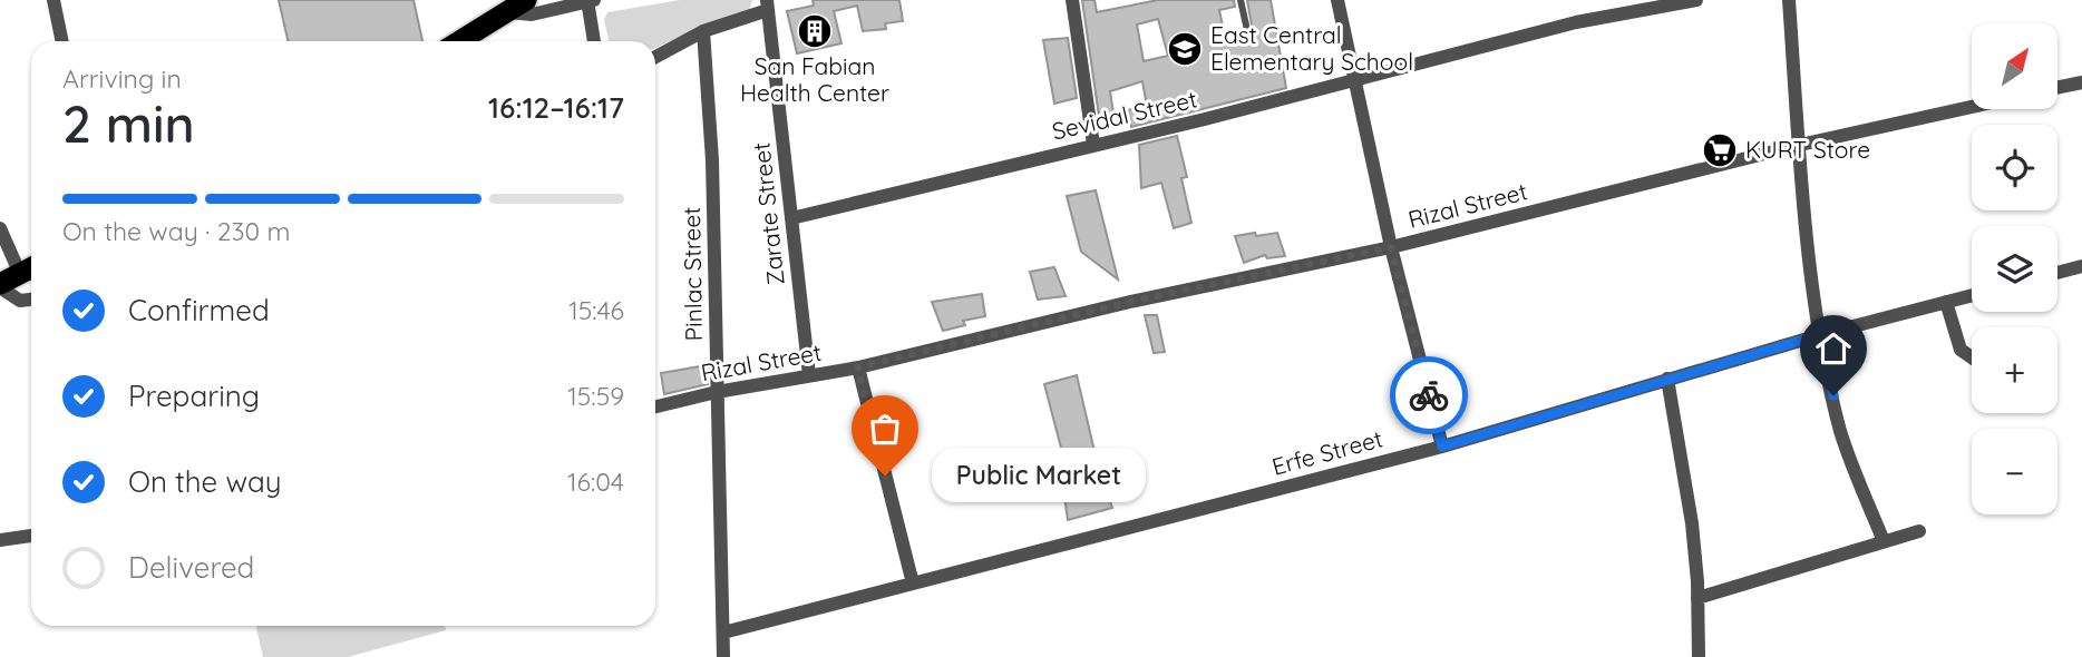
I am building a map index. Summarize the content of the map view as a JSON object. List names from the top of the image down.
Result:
{
  "streets": {
    "street": [
      "Sevidal Street",
      "Rizal Street",
      "Zarate Street",
      "Pinlac Street",
      "Erfe Street"
    ]
  },
  "crossings": [
    ["Sevidal Street", "Zarate Street"],
    ["Rizal Street", "Zarate Street"],
    ["Rizal Street", "Pinlac Street"],
    ["Pinlac Street", "Erfe Street"]
  ],
  "places": {
    "building": ["San Fabian Health Center"],
    "school or university": ["East Central Elementary School"],
    "supermarket": ["KURT Store"],
    "other": ["Public Market"]
  },
  "north": "top right",
  "page": {
    "map_buttons": ["+", "−"],
    "heading": ["2 min", "Arriving in", "16:12–16:17"],
    "bar": "On the way · 230 m",
    "list": [
      ["Confirmed", "15:46"],
      ["Preparing", "15:59"],
      ["On the way", "16:04"],
      "Delivered"
    ],
    "bubble": "Public Market"
  }
}
